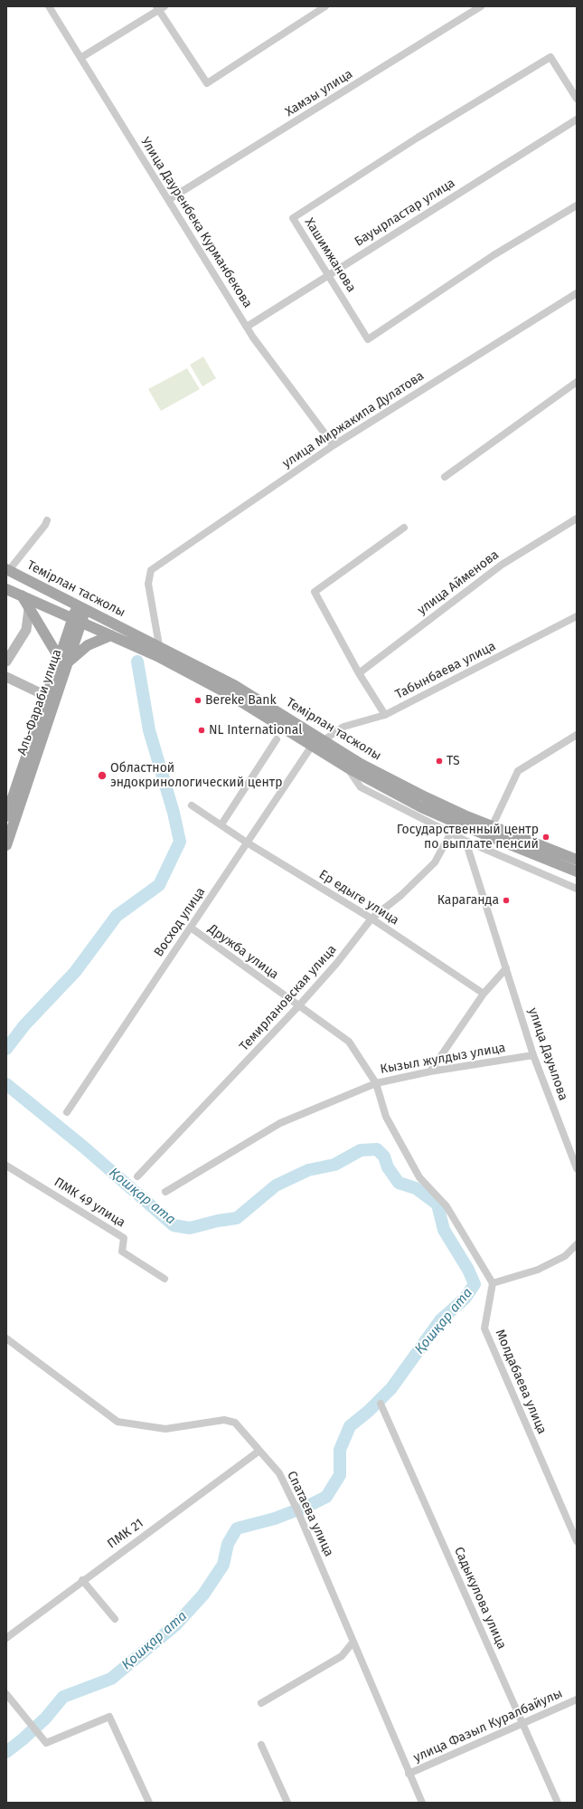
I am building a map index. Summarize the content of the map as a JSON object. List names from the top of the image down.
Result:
{
  "streets": {
    "main road": ["Темірлан тасжолы", "Аль-Фараби улица"],
    "street": [
      "Хамзы улица",
      "Бауырластар улица",
      "Улица Дауренбека Курманбекова",
      "Хашимжанова",
      "улица Миржакипа Дулатова",
      "улица Айменова",
      "Табынбаева улица",
      "Ер едыге улица",
      "Восход улица",
      "Дружба улица",
      "Темирлановская улица",
      "улица Дауылова",
      "Кызыл жулдыз улица",
      "ПМК 49 улица",
      "Молдабаева улица",
      "Спатаева улица",
      "ПМК 21",
      "Садыкулова улица",
      "улица Фазыл Куралбайулы"
    ]
  },
  "crossings": [
    ["Хамзы улица", "Улица Дауренбека Курманбекова"],
    ["Бауырластар улица", "Улица Дауренбека Курманбекова"],
    ["Бауырластар улица", "Хашимжанова"],
    ["Улица Дауренбека Курманбекова", "улица Миржакипа Дулатова"],
    ["улица Миржакипа Дулатова", "Темірлан тасжолы"],
    ["Темірлан тасжолы", "Табынбаева улица"],
    ["Темірлан тасжолы", "Аль-Фараби улица"],
    ["Темірлан тасжолы", "Восход улица"],
    ["Ер едыге улица", "Восход улица"],
    ["Ер едыге улица", "Темирлановская улица"],
    ["Восход улица", "Дружба улица"],
    ["Дружба улица", "Темирлановская улица"],
    ["Дружба улица", "Кызыл жулдыз улица"],
    ["улица Дауылова", "Кызыл жулдыз улица"],
    ["Спатаева улица", "ПМК 21"],
    ["Спатаева улица", "улица Фазыл Куралбайулы"],
    ["Садыкулова улица", "улица Фазыл Куралбайулы"]
  ],
  "water": ["Қошқар ата"],
  "places": [
    "Bereke Bank",
    "NL International",
    "TS",
    "Областной эндокринологический центр",
    "Государственный центр по выплате пенсий",
    "Караганда"
  ]
}
